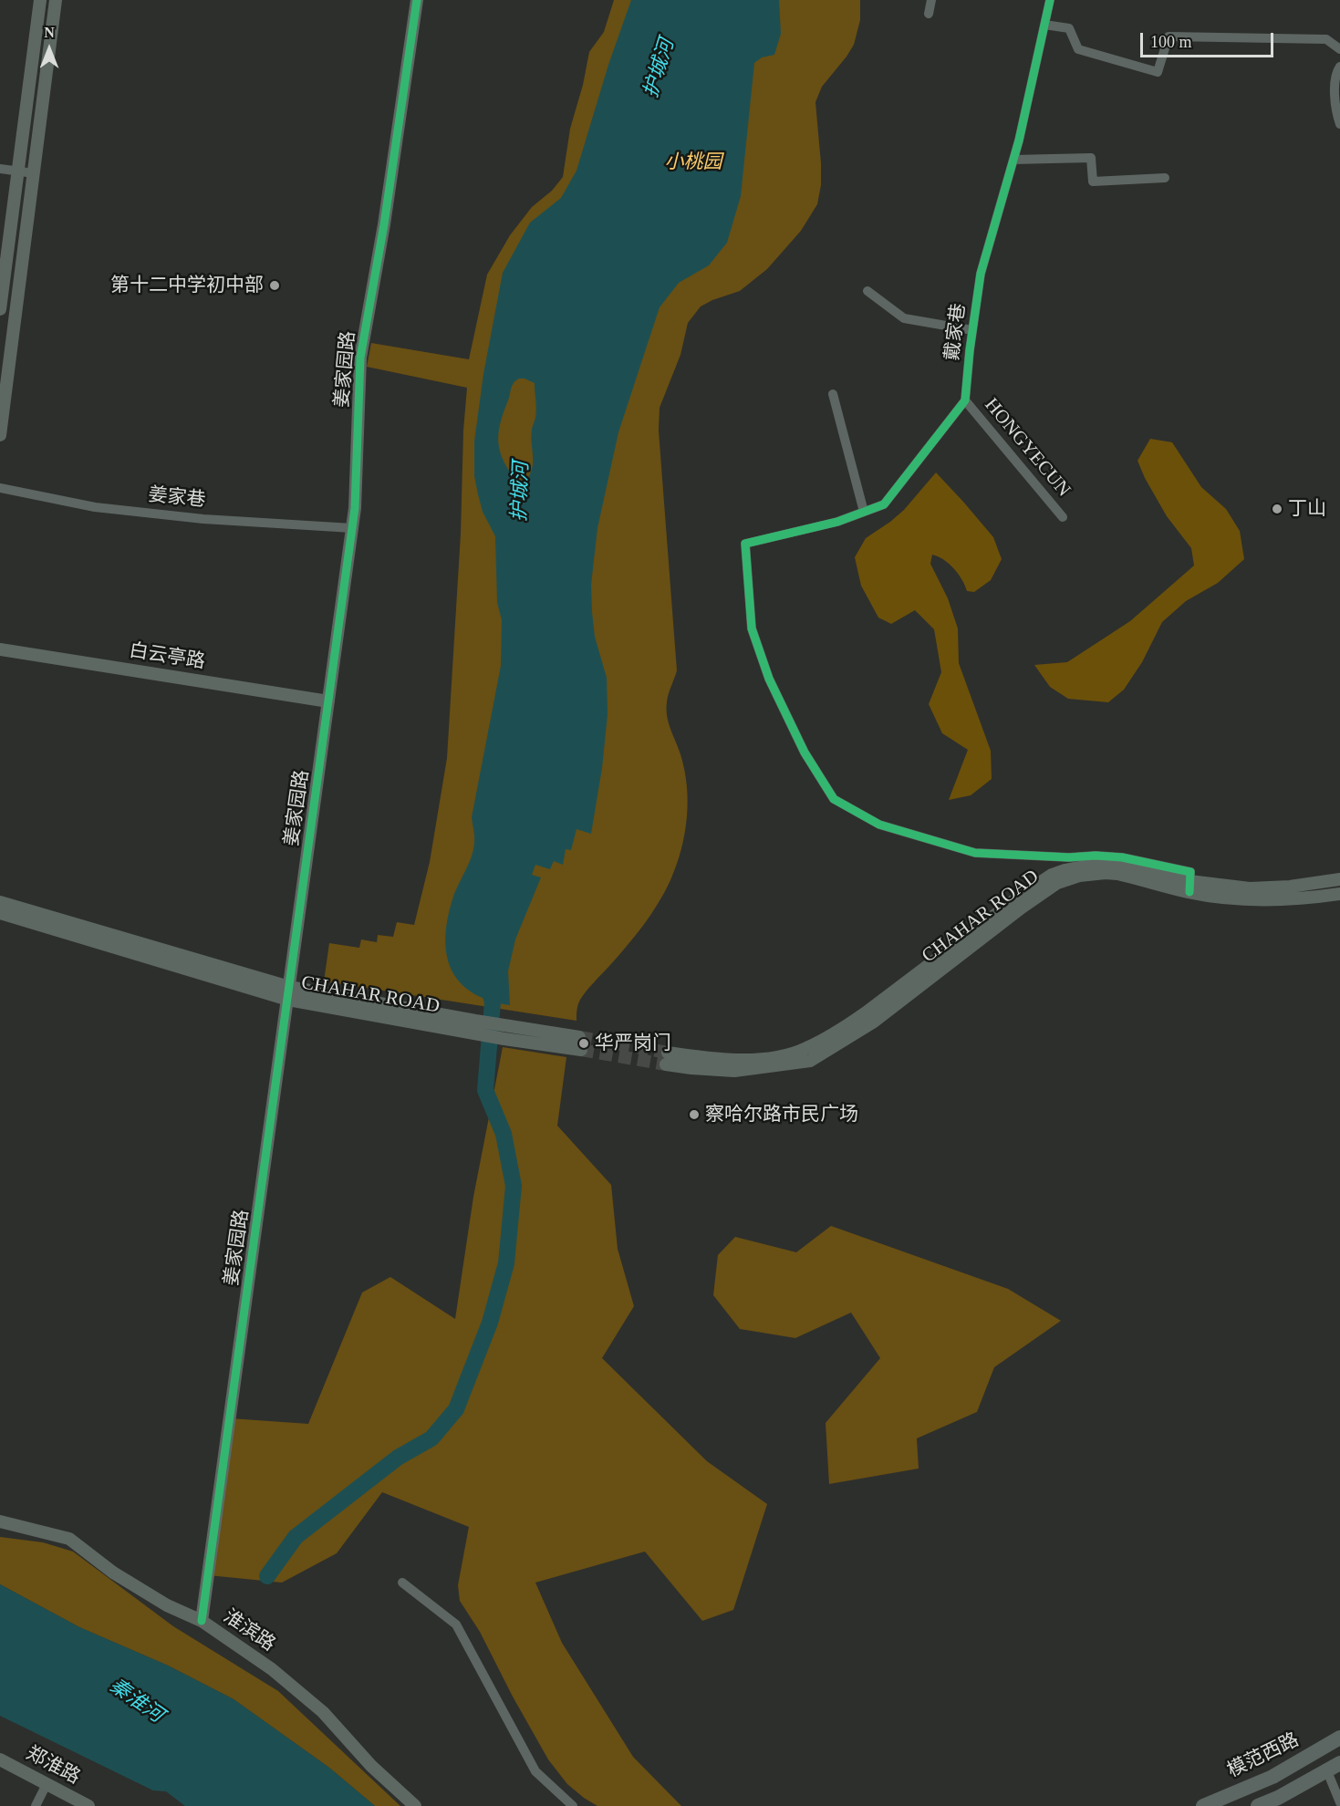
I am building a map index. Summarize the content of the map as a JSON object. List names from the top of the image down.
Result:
{
  "streets": {
    "main road": [
      "姜家园路",
      "白云亭路",
      "CHAHAR ROAD",
      "淮滨路",
      "模范西路",
      "郑淮路"
    ],
    "street": ["戴家巷", "HONGYECUN", "姜家巷"]
  },
  "crossings": [
    ["戴家巷", "HONGYECUN"],
    ["姜家园路", "姜家巷"],
    ["姜家园路", "白云亭路"],
    ["姜家园路", "CHAHAR ROAD"],
    ["姜家园路", "淮滨路"]
  ],
  "water": ["护城河", "秦淮河"],
  "parks": ["小桃园"],
  "places": [
    "第十二中学初中部",
    "丁山",
    "华严岗门",
    "察哈尔路市民广场"
  ],
  "scale_bar": "100 m",
  "north": "top"
}
